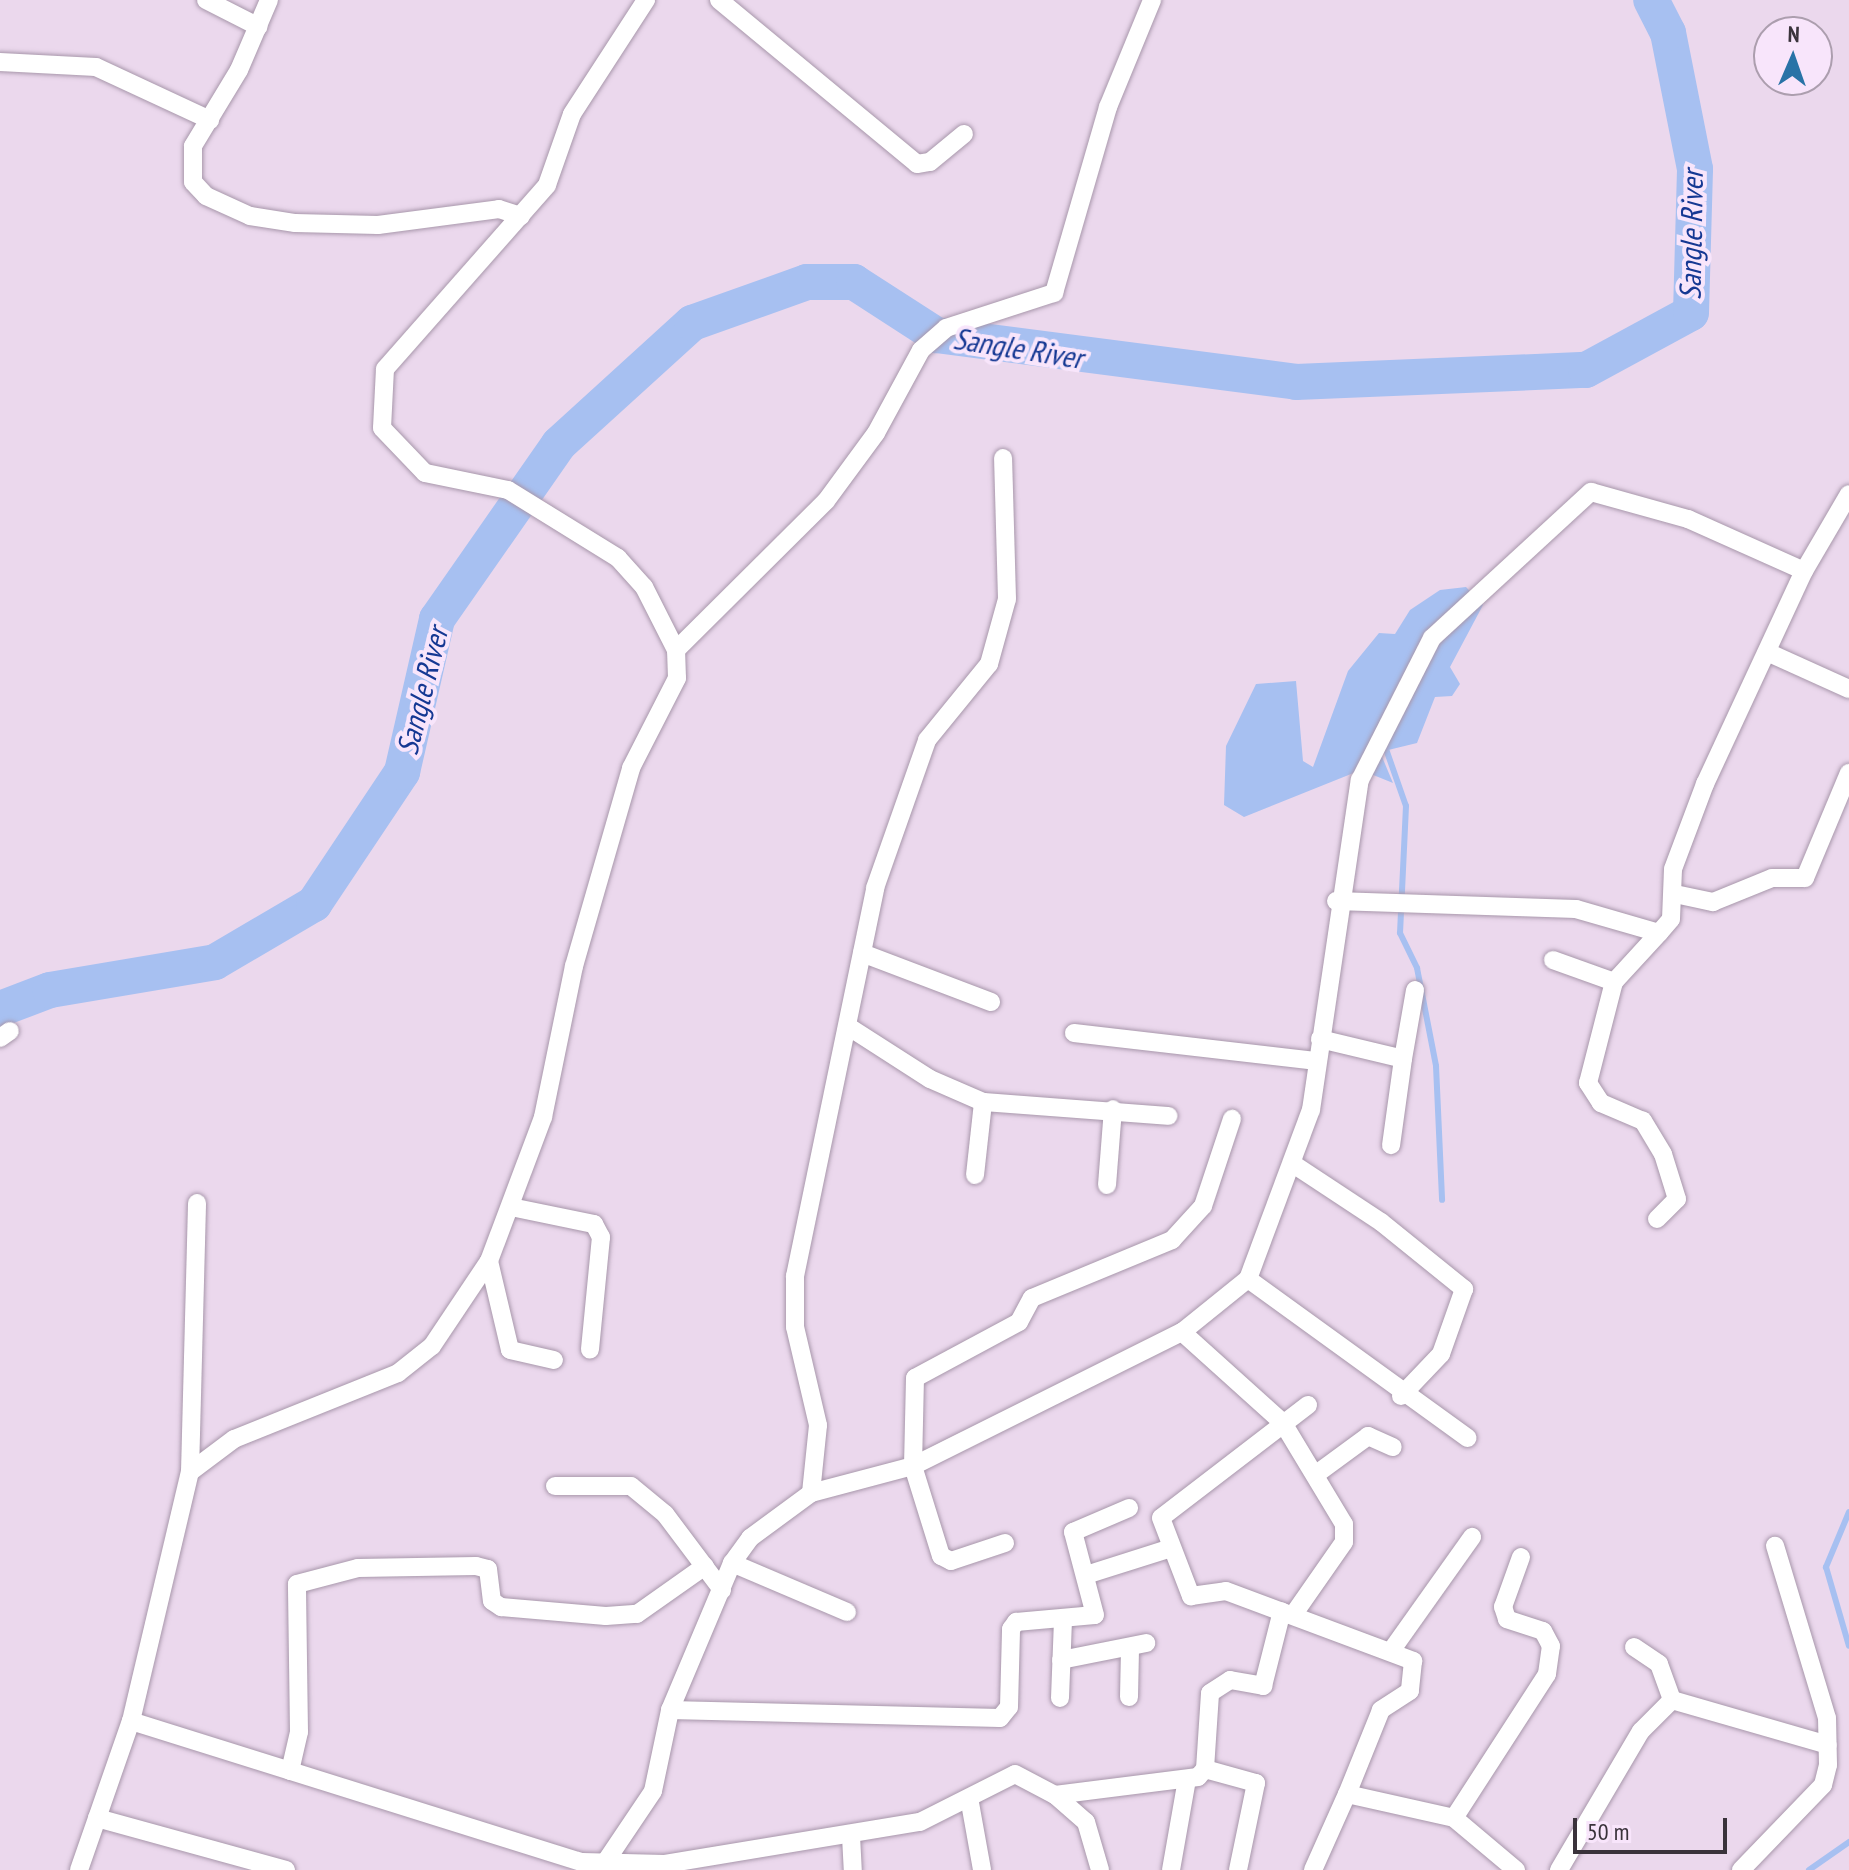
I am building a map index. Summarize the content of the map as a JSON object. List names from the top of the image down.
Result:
{
  "water": ["Sangle River"],
  "scale_bar": "50 m",
  "north": "top"
}
